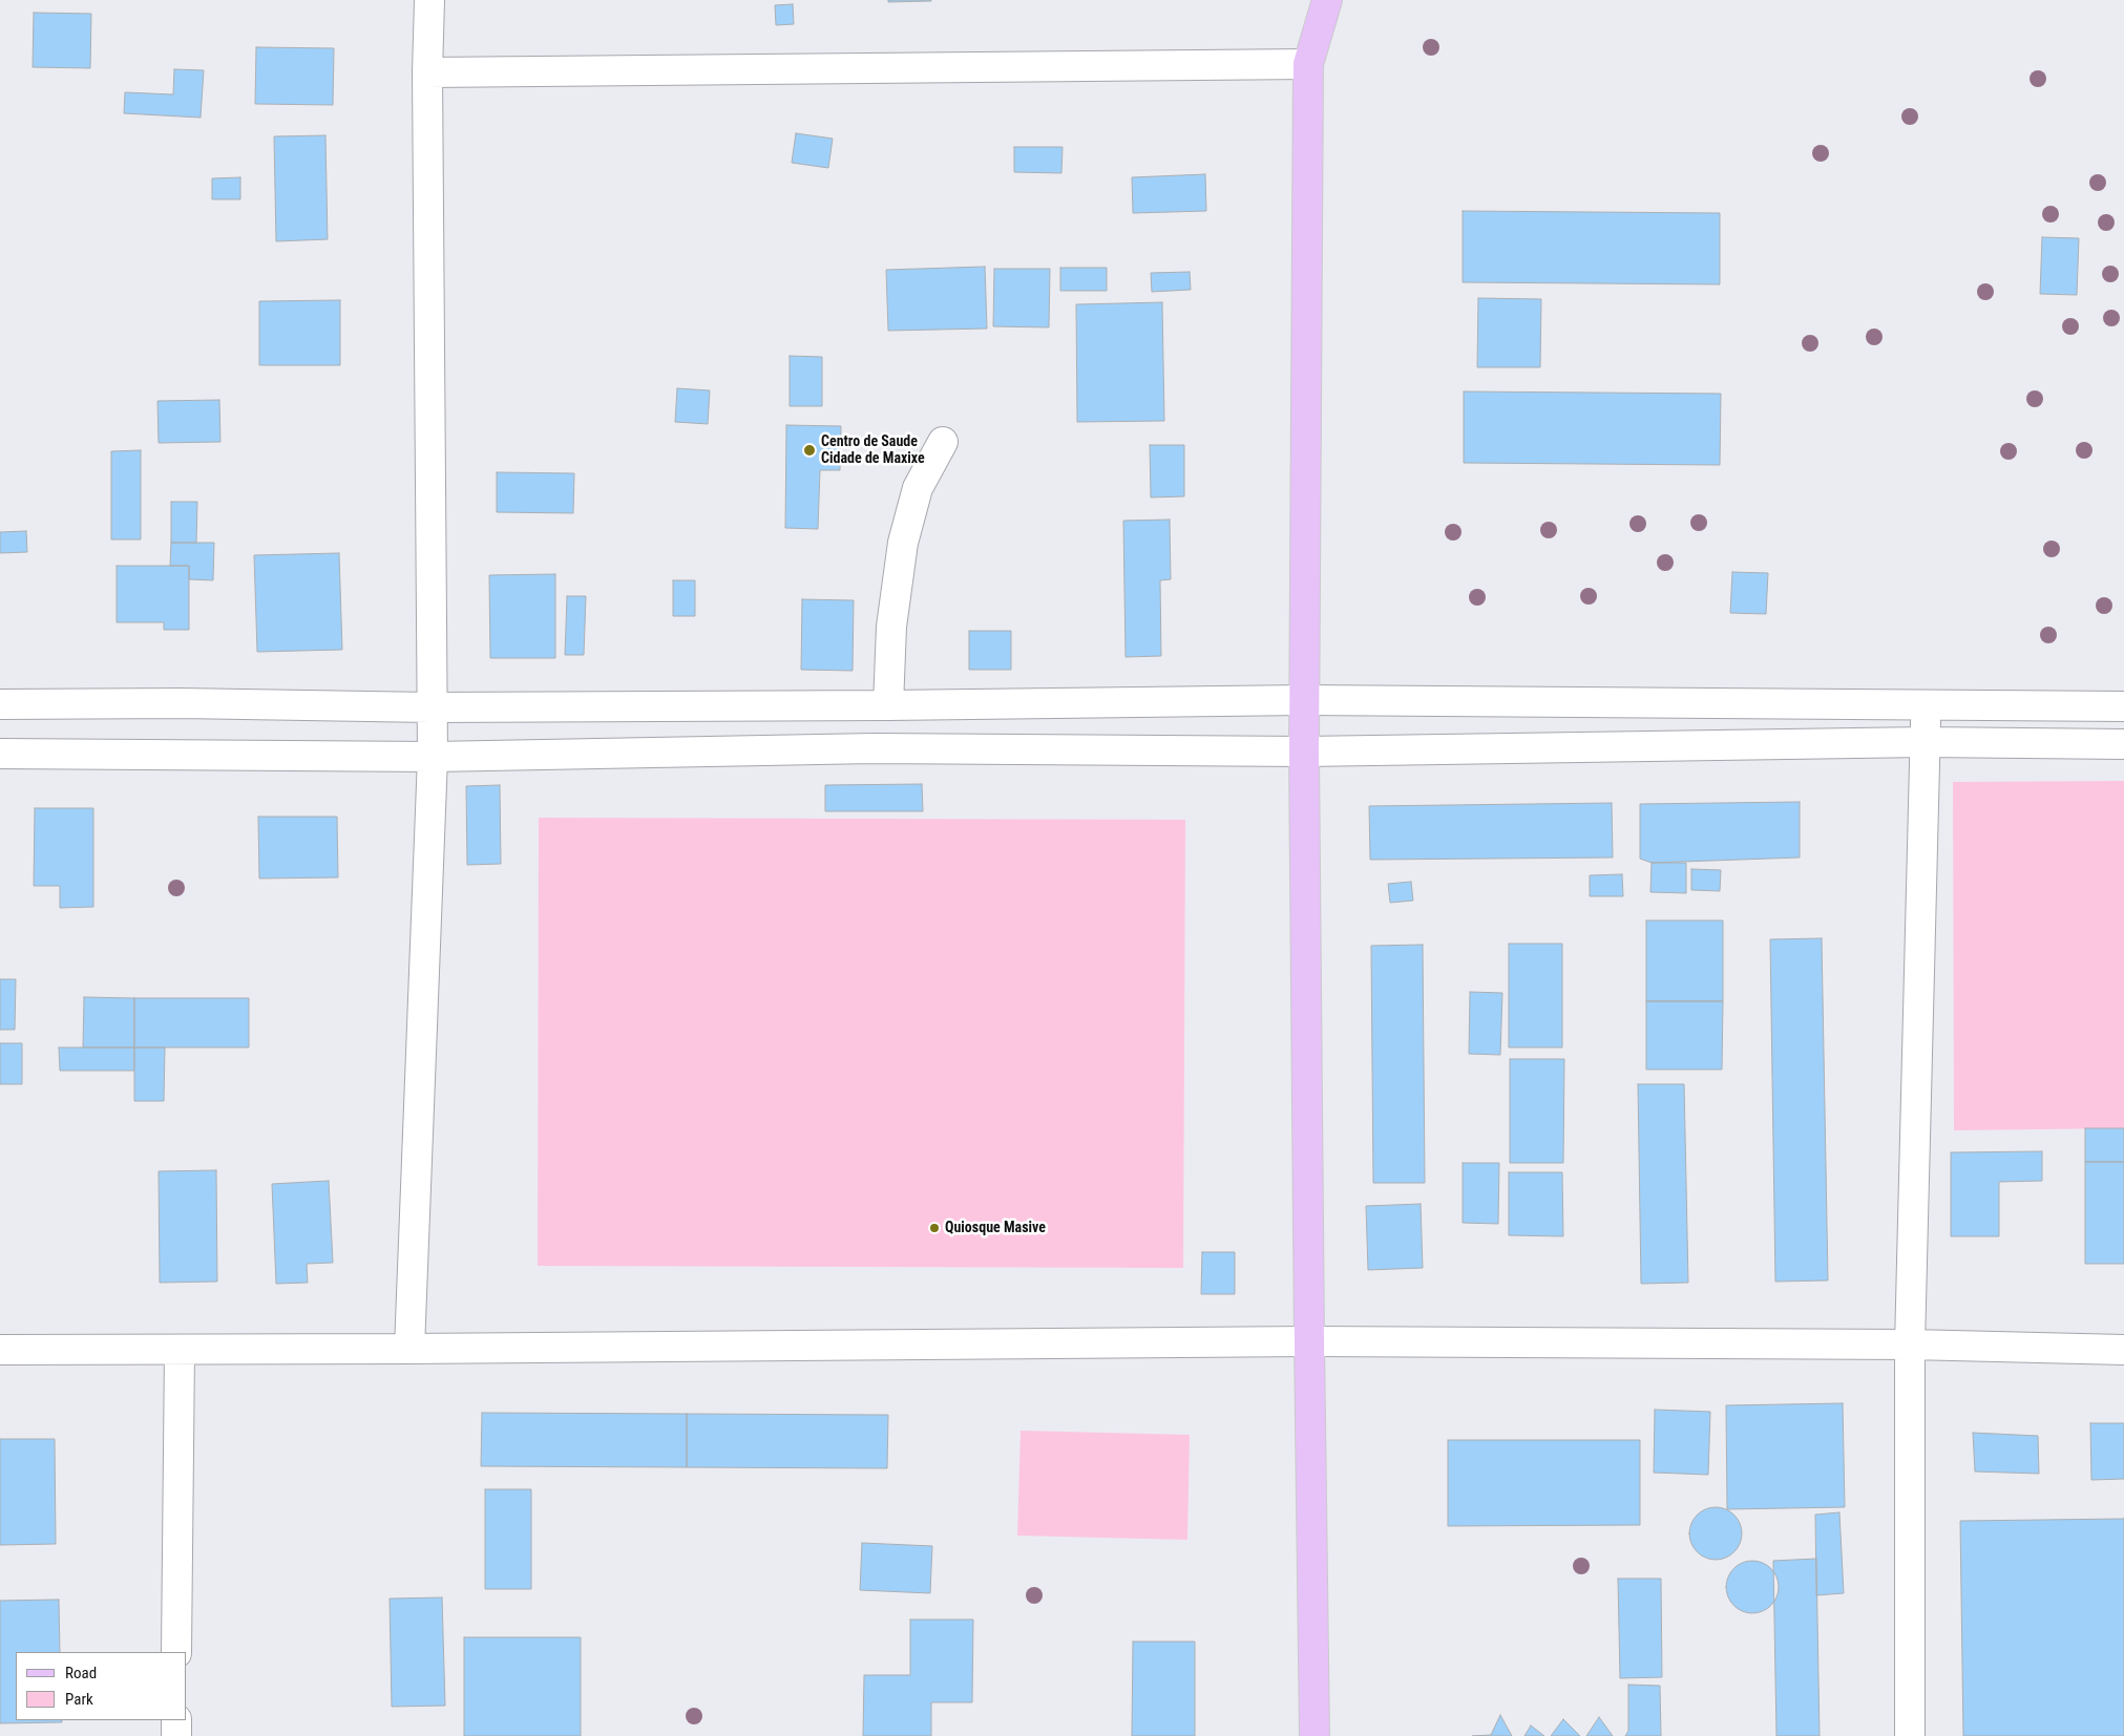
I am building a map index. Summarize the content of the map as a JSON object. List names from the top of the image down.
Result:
{
  "places": ["Centro de Saude Cidade de Maxixe", "Quiosque Masive"],
  "legend": ["Road", "Park"]
}
